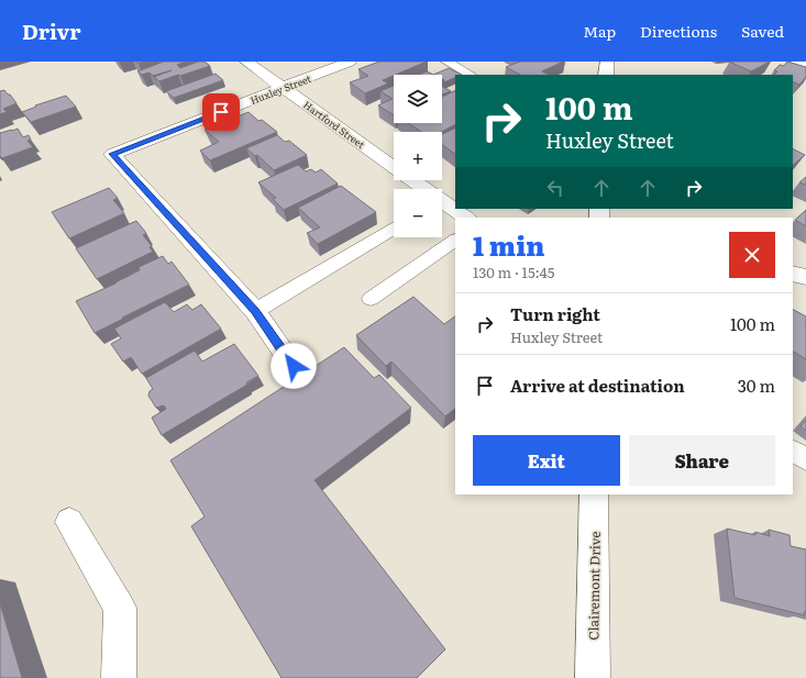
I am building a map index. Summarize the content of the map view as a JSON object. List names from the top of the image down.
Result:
{
  "streets": {
    "street": ["Huxley Street", "Hartford Street", "Clairemont Drive"]
  },
  "crossings": [
    ["Huxley Street", "Hartford Street"]
  ],
  "page": {
    "header": "Drivr",
    "nav": ["Map", "Directions", "Saved"],
    "map_buttons": ["+", "−"],
    "turn": ["100 m", "Huxley Street"],
    "heading": ["1 min", "130 m · 15:45"],
    "list": [
      {
        "name": "Turn right",
        "note": "Huxley Street",
        "value": "100 m"
      },
      {
        "name": "Arrive at destination",
        "value": "30 m"
      }
    ],
    "buttons": ["Exit", "Share"]
  }
}
